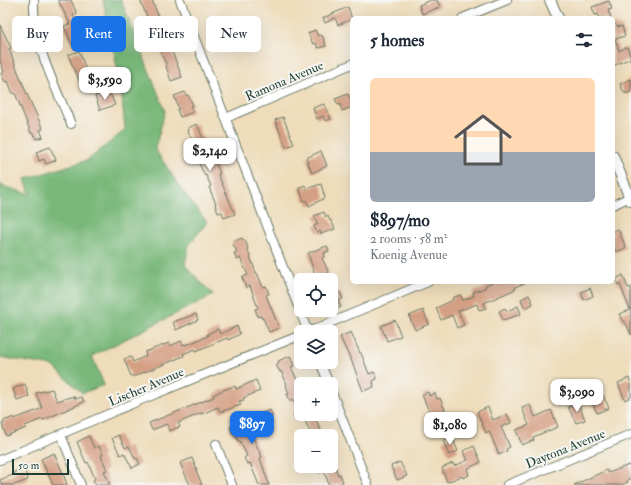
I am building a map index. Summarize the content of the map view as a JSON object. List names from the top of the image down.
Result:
{
  "streets": {
    "street": ["Ramona Avenue", "Lischer Avenue", "Daytona Avenue"]
  },
  "scale_bar": "50 m",
  "page": {
    "chip": [
      "Buy",
      "Rent",
      "Filters",
      "New"
    ],
    "heading": "5 homes",
    "list": [
      {
        "name": "$897/mo",
        "note": "2 rooms · 58 m² · Koenig Avenue"
      }
    ],
    "price": [
      "$3,590",
      "$2,140",
      "$3,090",
      "$897",
      "$1,080"
    ],
    "map_buttons": ["+", "−"],
    "scale": "50 m"
  }
}
